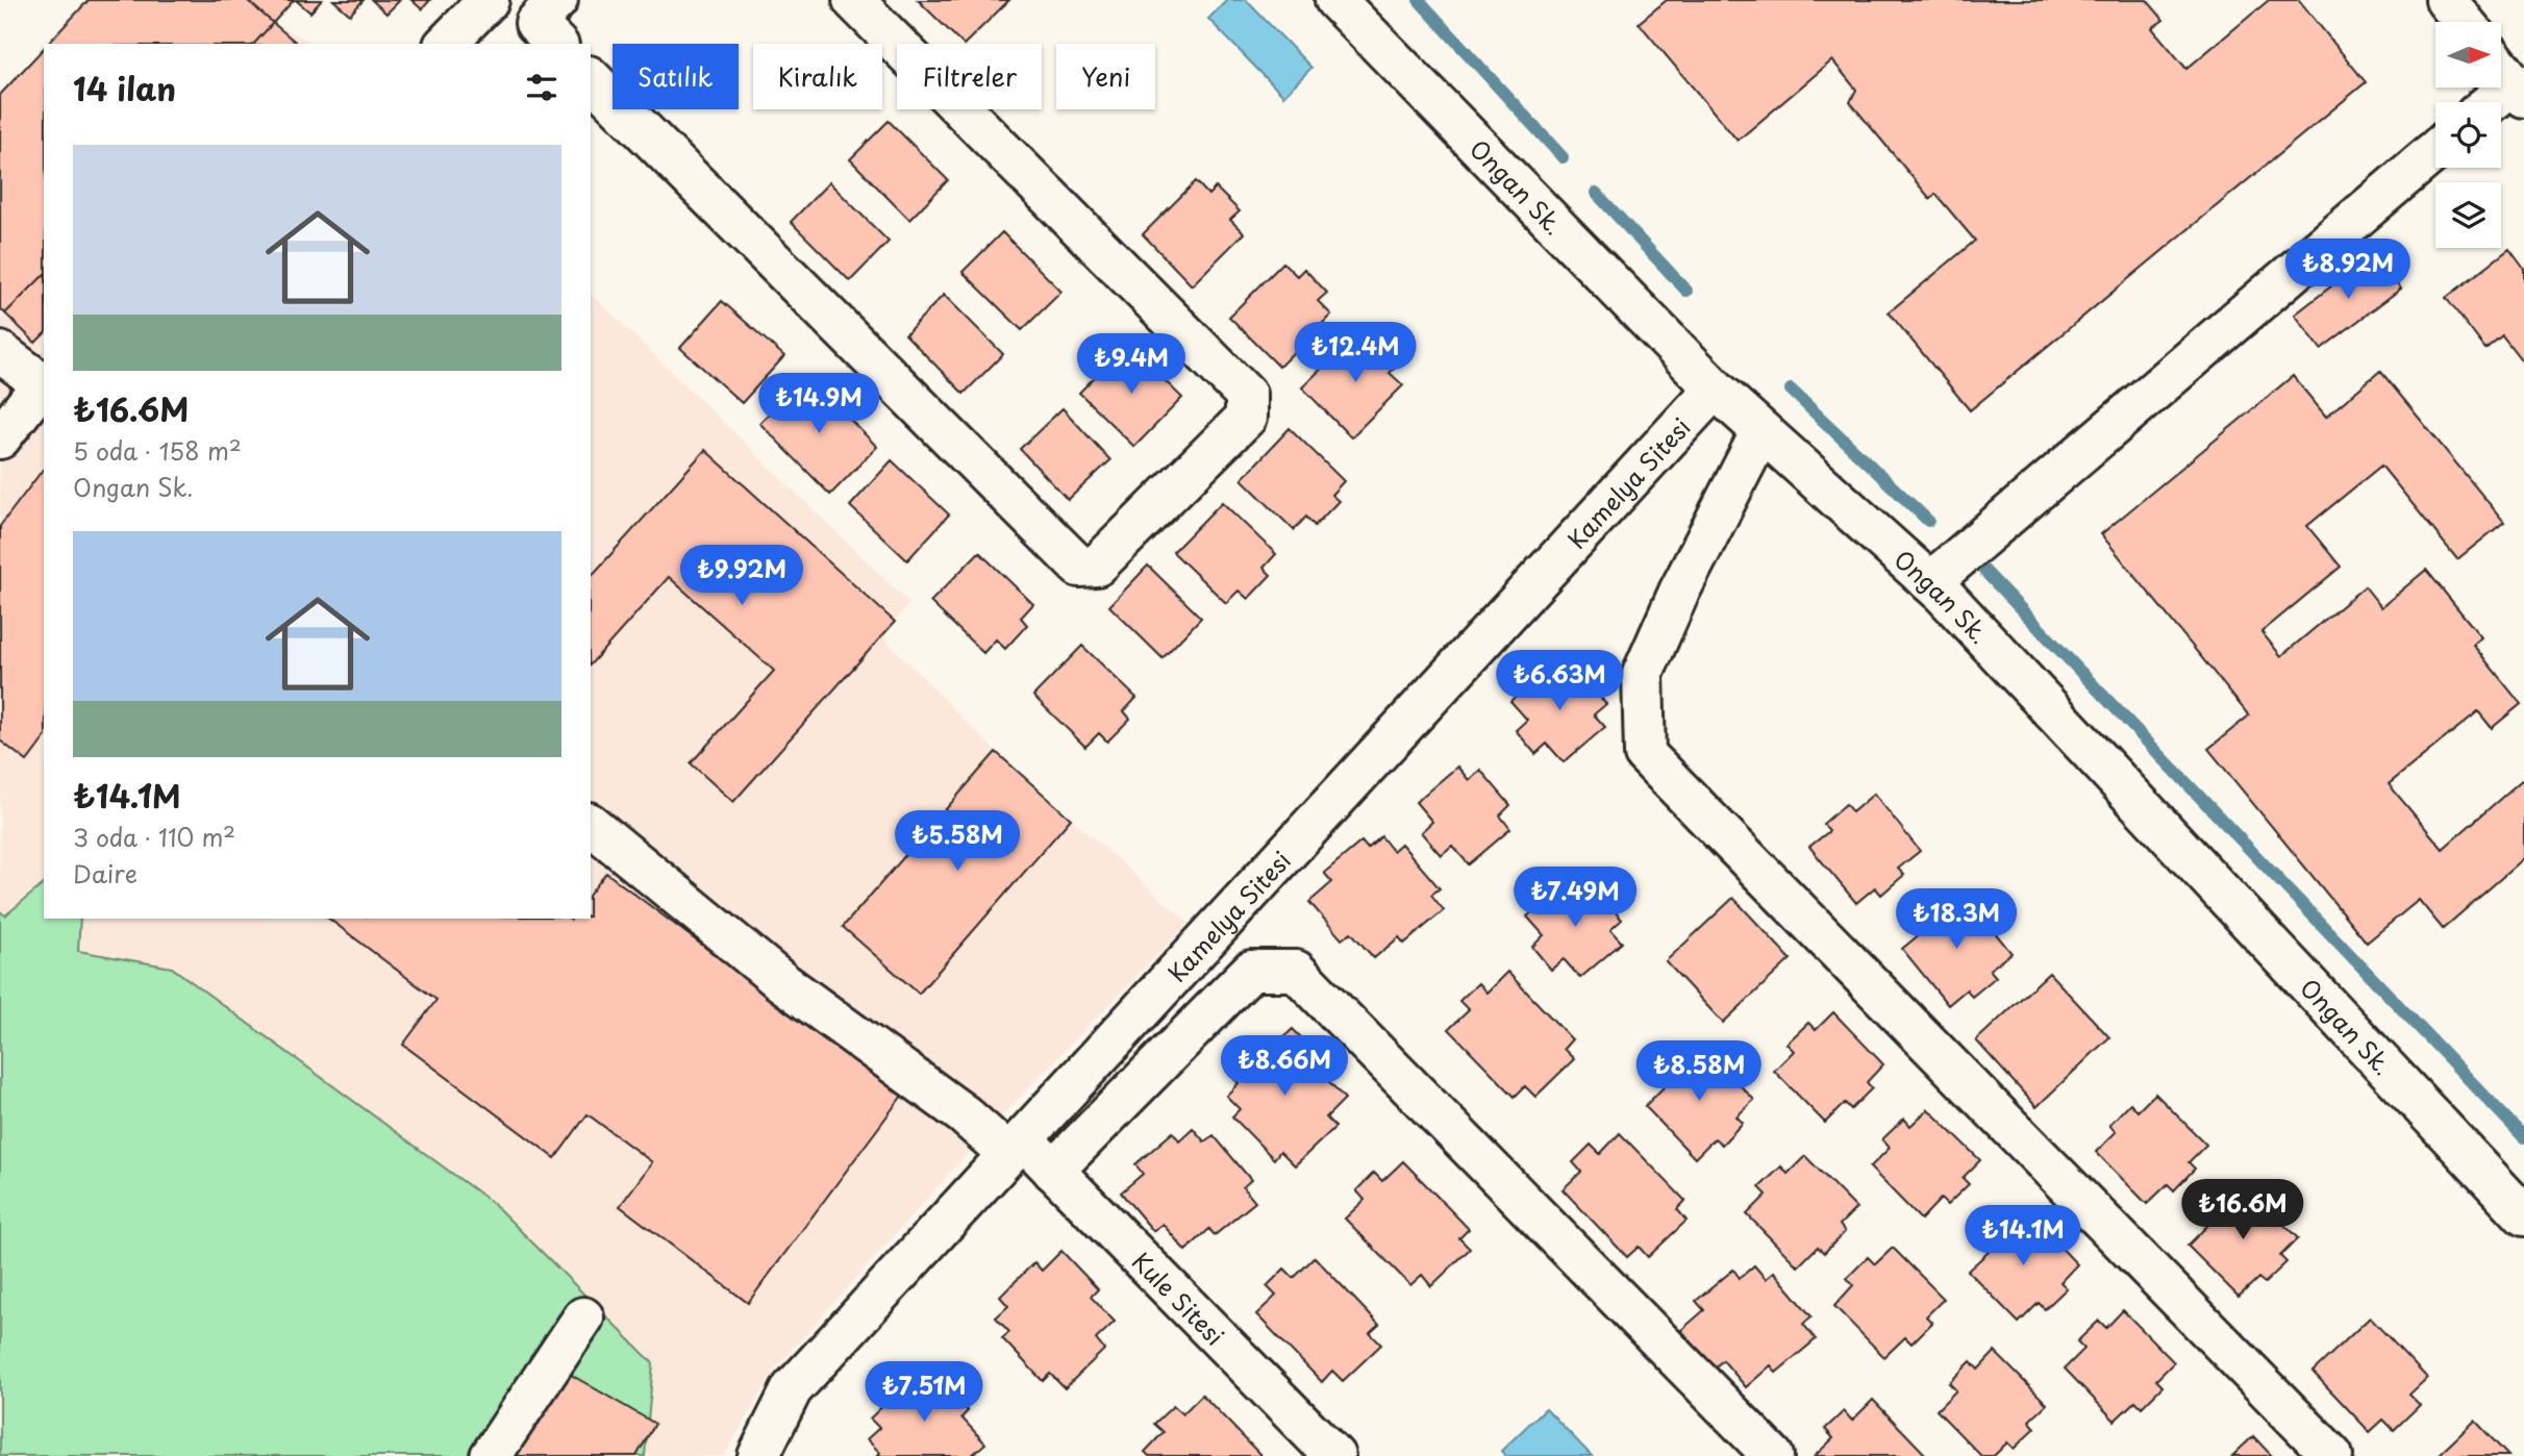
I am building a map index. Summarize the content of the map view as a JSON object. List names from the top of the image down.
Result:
{
  "streets": {
    "street": ["Ongan Sk.", "Kamelya Sitesi", "Kule Sitesi"]
  },
  "crossings": [
    ["Ongan Sk.", "Kamelya Sitesi"],
    ["Kamelya Sitesi", "Kule Sitesi"]
  ],
  "north": "right",
  "page": {
    "chip": [
      "Satılık",
      "Kiralık",
      "Filtreler",
      "Yeni"
    ],
    "heading": "14 ilan",
    "list": [
      {
        "name": "₺16.6M",
        "note": "5 oda · 158 m² · Ongan Sk."
      },
      {
        "name": "₺14.1M",
        "note": "3 oda · 110 m² · Daire"
      }
    ],
    "price": [
      "₺8.92M",
      "₺12.4M",
      "₺9.4M",
      "₺14.9M",
      "₺9.92M",
      "₺6.63M",
      "₺5.58M",
      "₺7.49M",
      "₺18.3M",
      "₺8.66M",
      "₺8.58M",
      "₺16.6M",
      "₺14.1M",
      "₺7.51M"
    ]
  }
}
